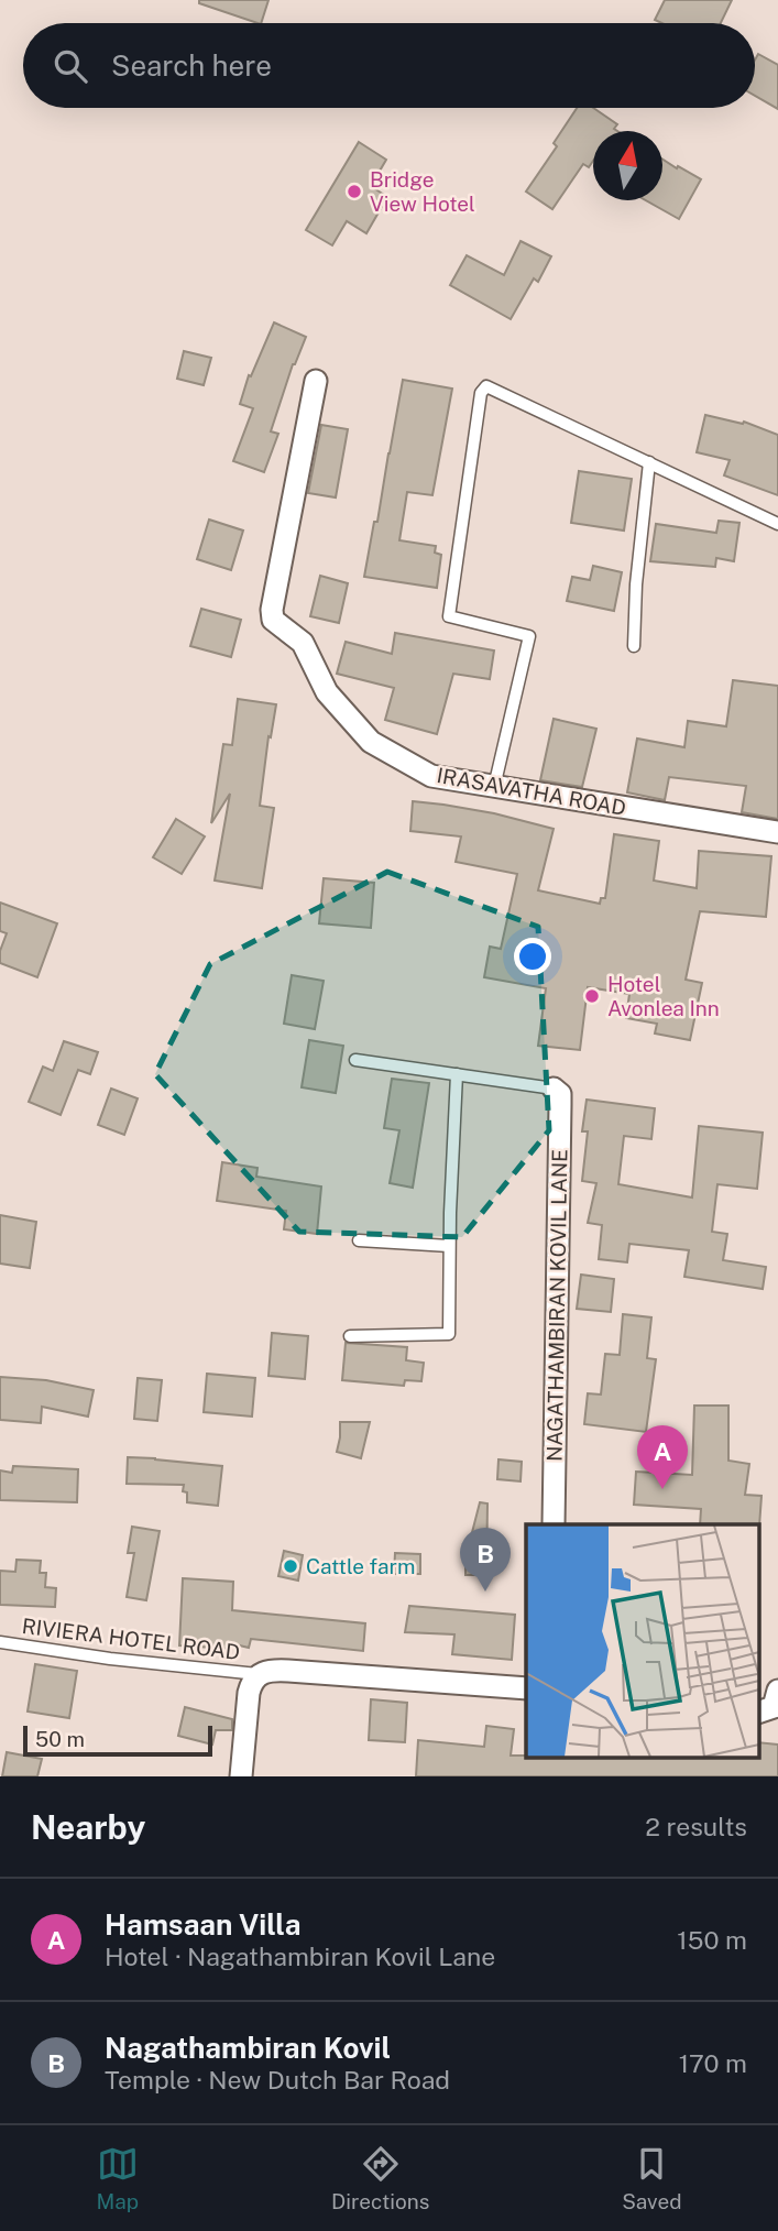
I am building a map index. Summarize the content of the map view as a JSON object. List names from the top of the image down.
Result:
{
  "streets": {
    "street": ["IRASAVATHA ROAD", "NAGATHAMBIRAN KOVIL LANE"],
    "lane": ["RIVIERA HOTEL ROAD"]
  },
  "places": ["Bridge View Hotel", "Hotel Avonlea Inn", "Cattle farm"],
  "scale_bar": "50 m",
  "north": "top",
  "page": {
    "search": "Search here",
    "pins": ["A", "B"],
    "scale": "50 m",
    "heading": ["Nearby", "2 results"],
    "list": [
      {
        "mark": "A",
        "name": "Hamsaan Villa",
        "note": "Hotel · Nagathambiran Kovil Lane",
        "value": "150 m"
      },
      {
        "mark": "B",
        "name": "Nagathambiran Kovil",
        "note": "Temple · New Dutch Bar Road",
        "value": "170 m"
      }
    ],
    "nav": ["Map", "Directions", "Saved"]
  }
}
